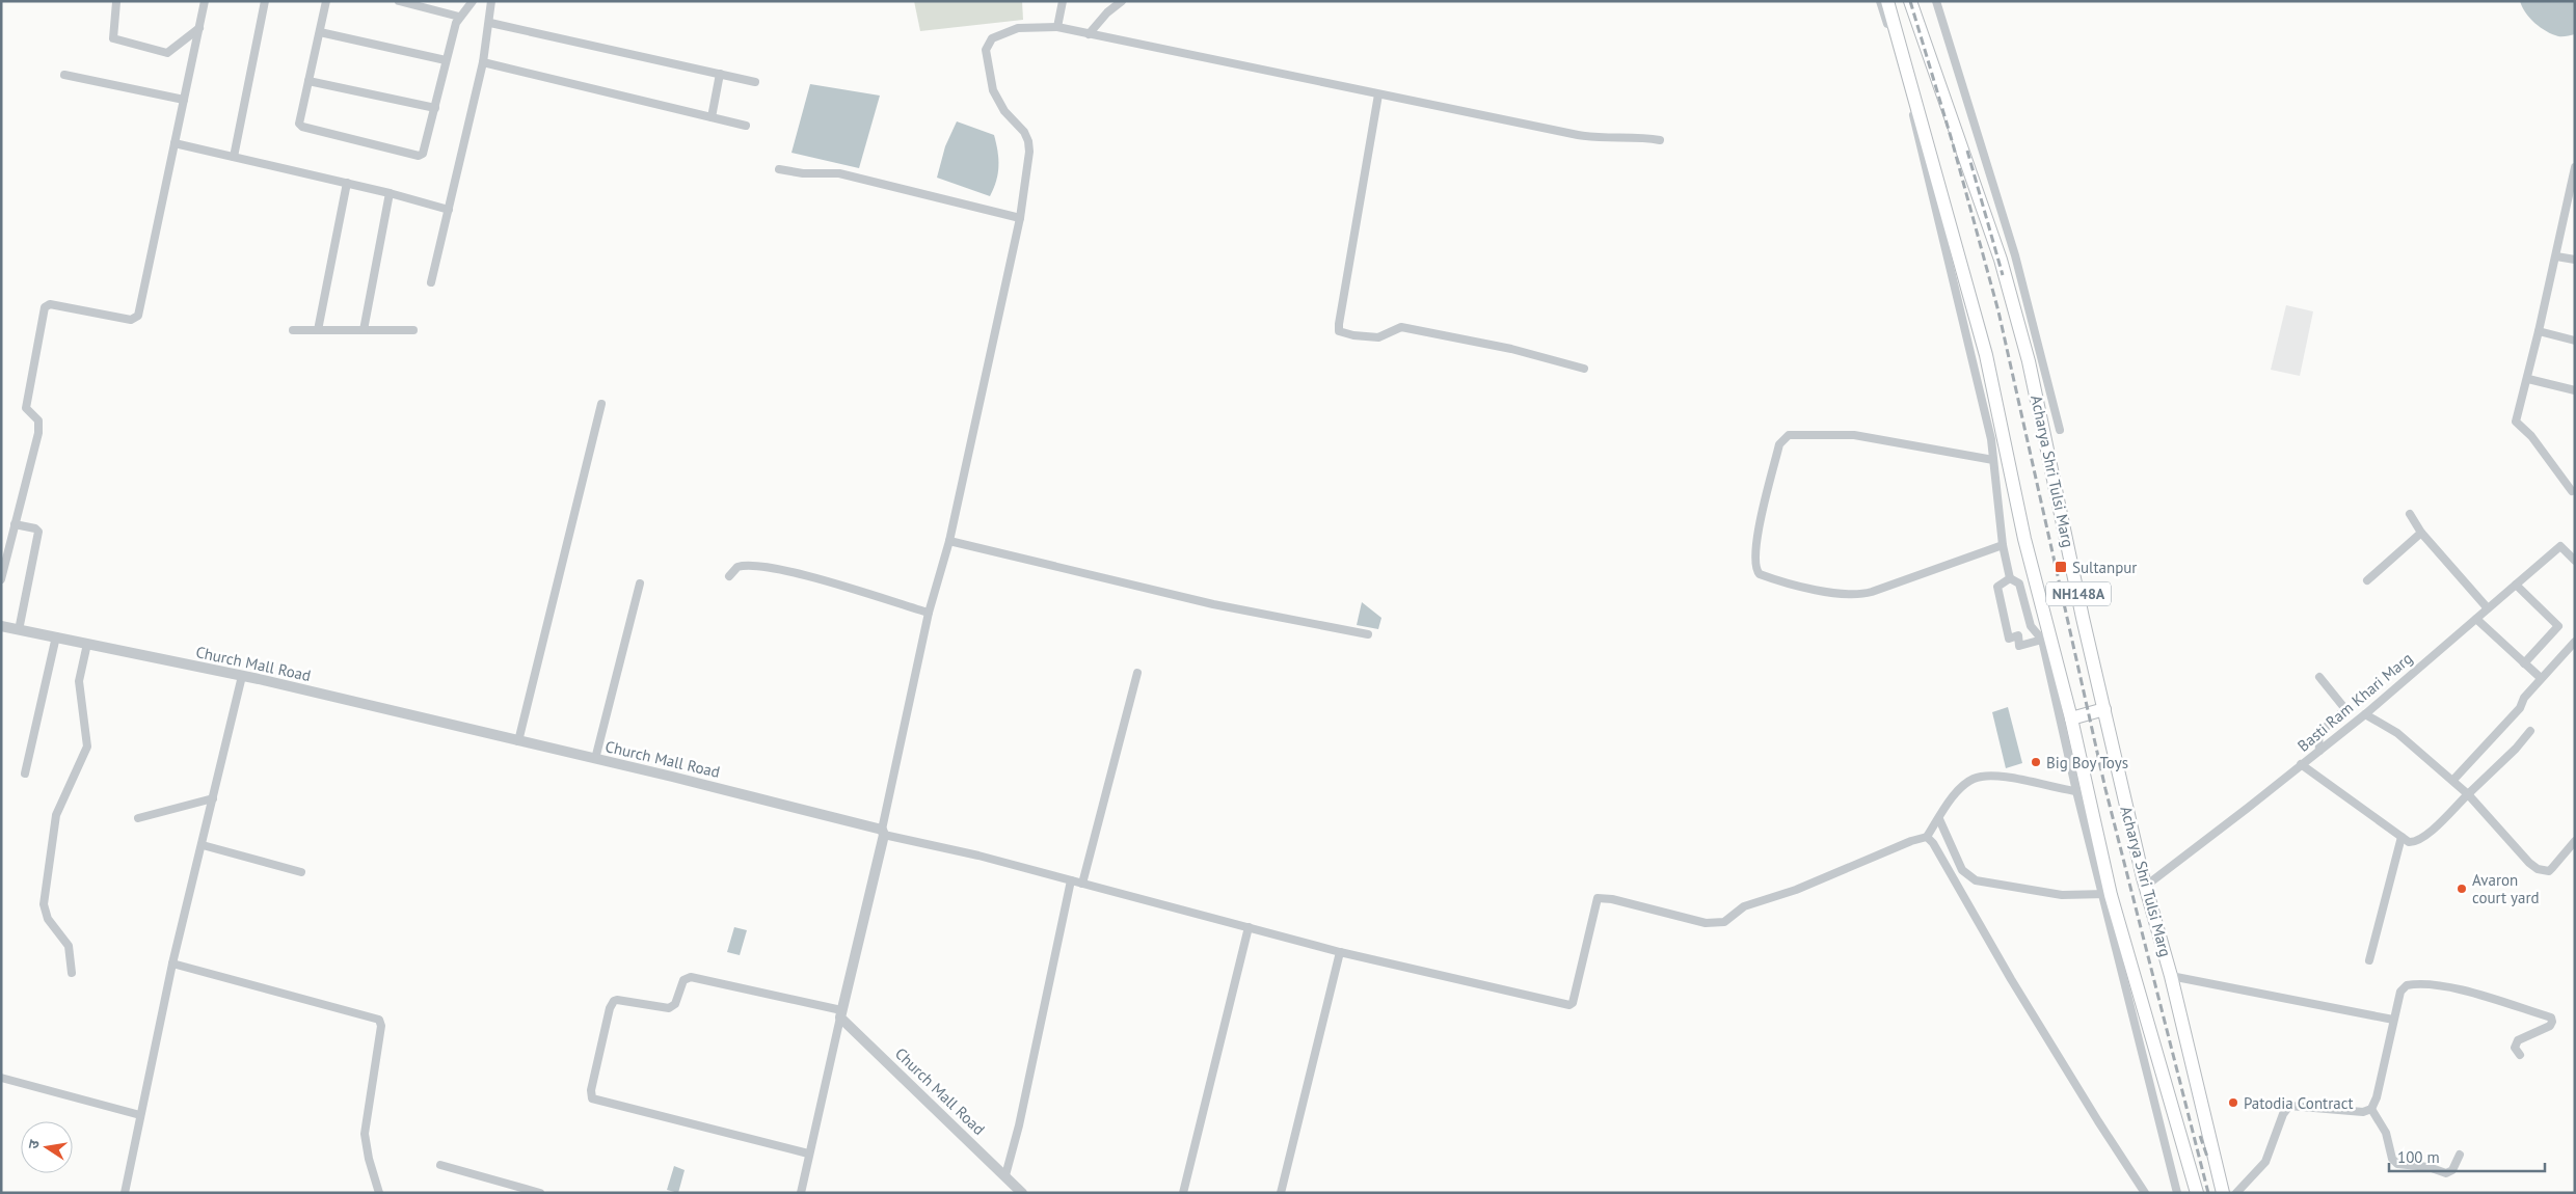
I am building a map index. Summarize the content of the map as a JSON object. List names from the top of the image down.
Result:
{
  "streets": {
    "highway": ["Acharya Shri Tulsi Marg", "NH148A"],
    "street": ["Church Mall Road", "Basti Ram Khari Marg"]
  },
  "crossings": [
    ["Acharya Shri Tulsi Marg", "Basti Ram Khari Marg"]
  ],
  "places": {
    "transit": ["Sultanpur"],
    "other": ["Big Boy Toys", "Avaron court yard", "Patodia Contract"]
  },
  "scale_bar": "100 m",
  "north": "left"
}
